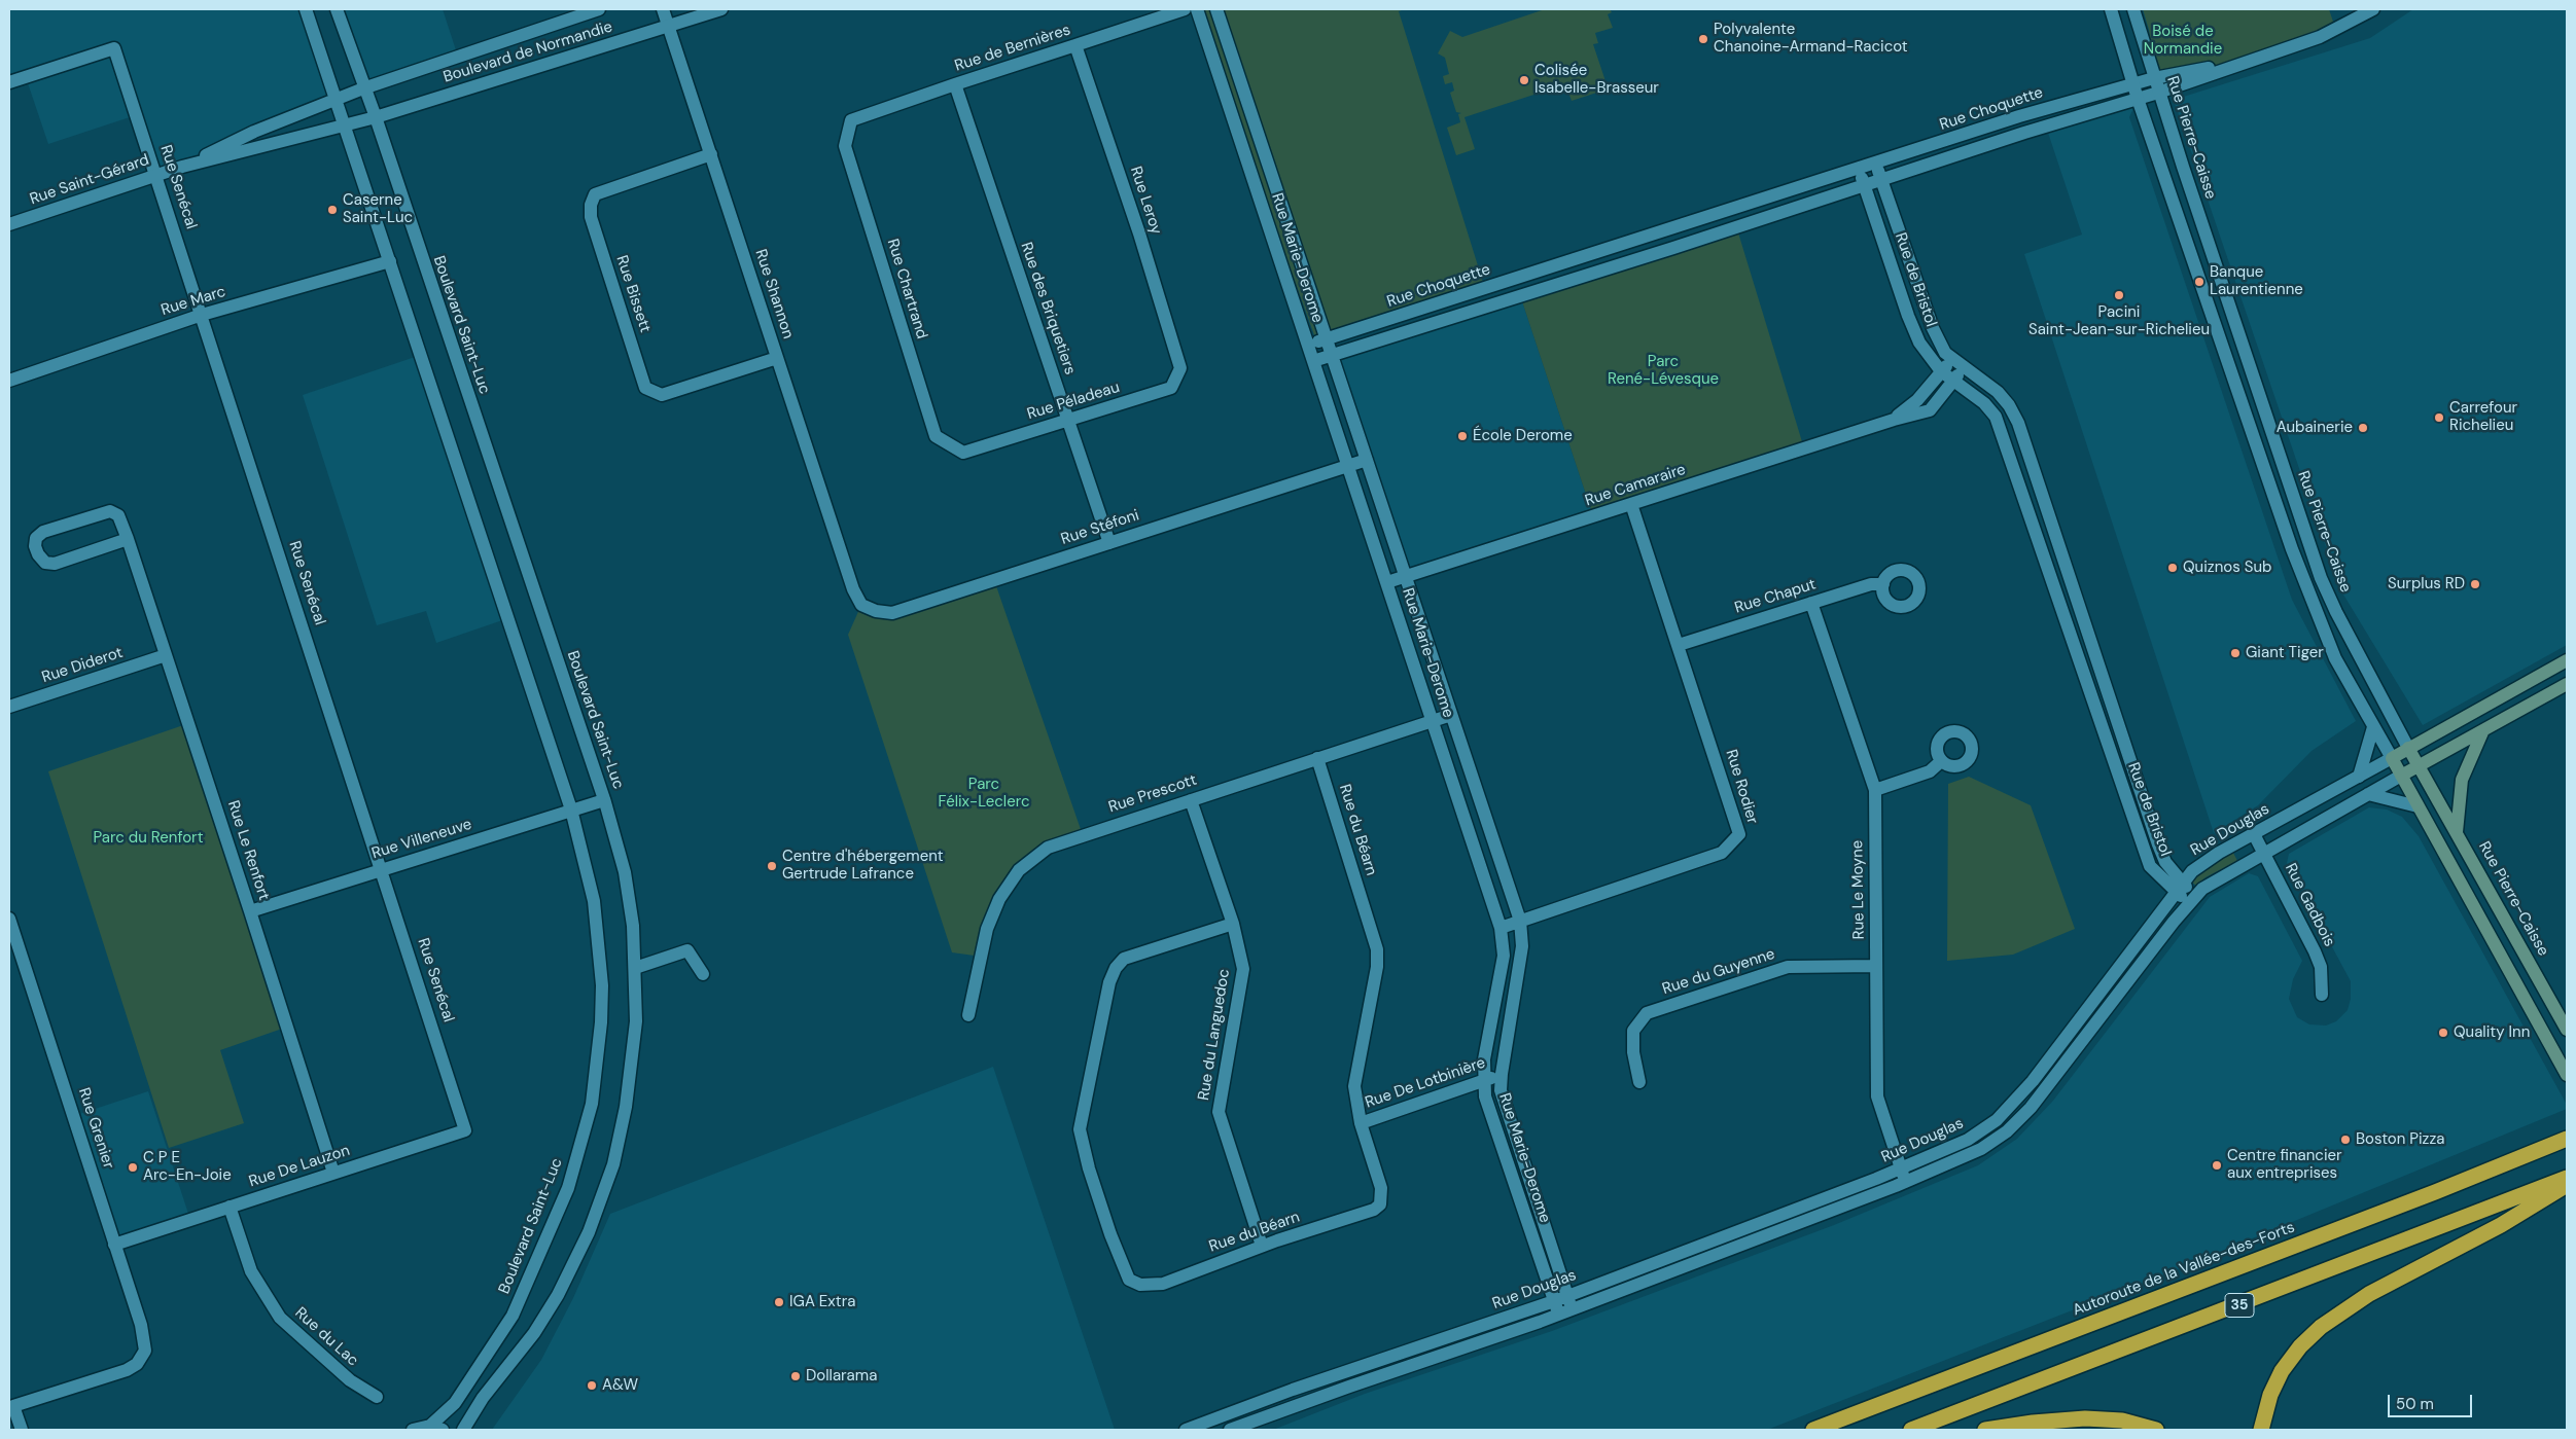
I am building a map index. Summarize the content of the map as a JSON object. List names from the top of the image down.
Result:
{
  "streets": {
    "highway": ["Autoroute de la Vallée-des-Forts", "35"],
    "main road": ["Rue Pierre-Caisse", "Rue Douglas"],
    "street": [
      "Rue de Bernières",
      "Boulevard de Normandie",
      "Rue Choquette",
      "Rue Saint-Gérard",
      "Rue Senécal",
      "Rue Leroy",
      "Rue Marie-Derome",
      "Rue de Bristol",
      "Rue Chartrand",
      "Rue Bissett",
      "Rue Shannon",
      "Rue Marc",
      "Rue des Briquetiers",
      "Boulevard Saint-Luc",
      "Rue Péladeau",
      "Rue Camaraire",
      "Rue Stéfoni",
      "Rue Chaput",
      "Rue Diderot",
      "Rue Rodier",
      "Rue Prescott",
      "Rue du Béarn",
      "Rue Villeneuve",
      "Rue Le Renfort",
      "Rue Le Moyne",
      "Rue Gadbois",
      "Rue du Guyenne",
      "Rue du Languedoc",
      "Rue De Lotbinière",
      "Rue Grenier",
      "Rue De Lauzon",
      "Rue du Lac"
    ]
  },
  "crossings": [
    ["Rue de Bernières", "Rue Leroy"],
    ["Rue de Bernières", "Rue Chartrand"],
    ["Rue de Bernières", "Rue des Briquetiers"],
    ["Boulevard de Normandie", "Rue Saint-Gérard"],
    ["Boulevard de Normandie", "Rue Shannon"],
    ["Boulevard de Normandie", "Boulevard Saint-Luc"],
    ["Rue Choquette", "Rue Pierre-Caisse"],
    ["Rue Choquette", "Rue Marie-Derome"],
    ["Rue Choquette", "Rue de Bristol"],
    ["Rue Pierre-Caisse", "Rue Douglas"],
    ["Rue Saint-Gérard", "Rue Senécal"],
    ["Rue Saint-Gérard", "Boulevard Saint-Luc"],
    ["Rue Senécal", "Rue Marc"],
    ["Rue Senécal", "Rue Villeneuve"],
    ["Rue Senécal", "Rue De Lauzon"],
    ["Rue Leroy", "Rue Péladeau"],
    ["Rue Marie-Derome", "Rue Camaraire"],
    ["Rue Marie-Derome", "Rue Stéfoni"],
    ["Rue Marie-Derome", "Rue Rodier"],
    ["Rue Marie-Derome", "Rue Prescott"],
    ["Rue Marie-Derome", "Rue Douglas"],
    ["Rue Marie-Derome", "Rue De Lotbinière"],
    ["Rue de Bristol", "Rue Camaraire"],
    ["Rue de Bristol", "Rue Douglas"],
    ["Rue Chartrand", "Rue Péladeau"],
    ["Rue Bissett", "Rue Shannon"],
    ["Rue Shannon", "Rue Stéfoni"],
    ["Rue Marc", "Boulevard Saint-Luc"],
    ["Rue des Briquetiers", "Rue Péladeau"],
    ["Rue des Briquetiers", "Rue Stéfoni"],
    ["Boulevard Saint-Luc", "Rue Villeneuve"],
    ["Rue Camaraire", "Rue Rodier"],
    ["Rue Chaput", "Rue Rodier"],
    ["Rue Chaput", "Rue Le Moyne"],
    ["Rue Diderot", "Rue Le Renfort"],
    ["Rue Prescott", "Rue du Béarn"],
    ["Rue Prescott", "Rue du Languedoc"],
    ["Rue du Béarn", "Rue du Languedoc"],
    ["Rue du Béarn", "Rue De Lotbinière"],
    ["Rue Douglas", "Rue Le Moyne"],
    ["Rue Douglas", "Rue Gadbois"],
    ["Rue Villeneuve", "Rue Le Renfort"],
    ["Rue Le Renfort", "Rue De Lauzon"],
    ["Rue Le Moyne", "Rue du Guyenne"],
    ["Rue Grenier", "Rue De Lauzon"],
    ["Rue De Lauzon", "Rue du Lac"]
  ],
  "parks": [
    "Boisé de Normandie",
    "Parc René-Lévesque",
    "Parc Félix-Leclerc",
    "Parc du Renfort"
  ],
  "places": [
    "Polyvalente Chanoine-Armand-Racicot",
    "Colisée Isabelle-Brasseur",
    "Caserne Saint-Luc",
    "Banque Laurentienne",
    "Pacini Saint-Jean-sur-Richelieu",
    "Carrefour Richelieu",
    "Aubainerie",
    "École Derome",
    "Quiznos Sub",
    "Surplus RD",
    "Giant Tiger",
    "Centre d'hébergement Gertrude Lafrance",
    "Quality Inn",
    "Boston Pizza",
    "Centre financier aux entreprises",
    "C P E Arc-En-Joie",
    "IGA Extra",
    "Dollarama",
    "A&W"
  ],
  "scale_bar": "50 m"
}
